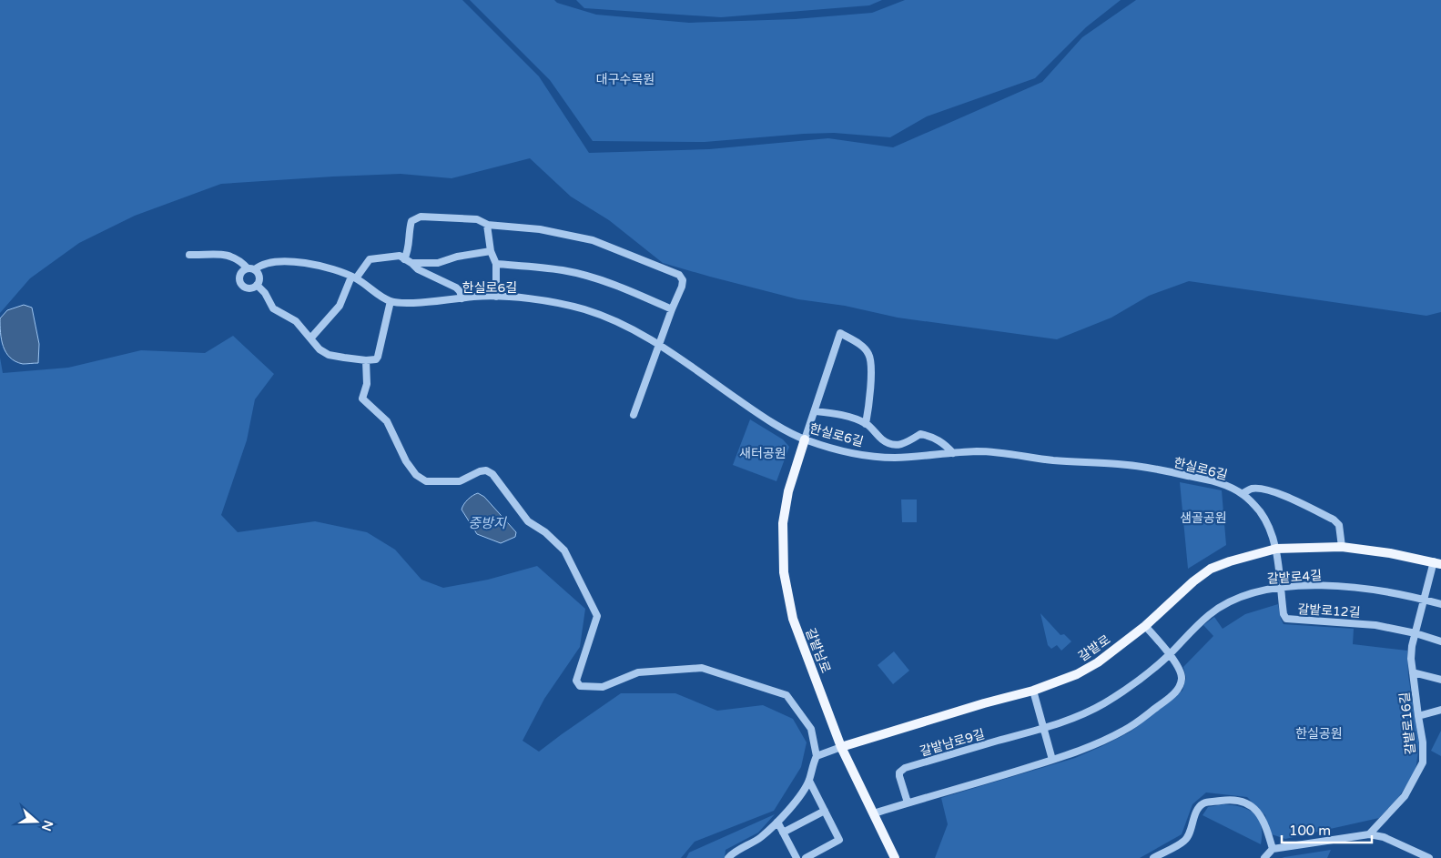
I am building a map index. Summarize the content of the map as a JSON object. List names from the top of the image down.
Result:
{
  "streets": {
    "main road": ["갈밭로", "갈밭남로"],
    "street": [
      "한실로6길",
      "갈밭로4길",
      "갈밭로12길",
      "갈밭로16길",
      "갈밭남로9길"
    ]
  },
  "crossings": [
    ["한실로6길", "갈밭로12길"],
    ["한실로6길", "갈밭로"],
    ["한실로6길", "갈밭남로"],
    ["갈밭로4길", "갈밭로12길"],
    ["갈밭로4길", "갈밭로16길"],
    ["갈밭로4길", "갈밭남로9길"],
    ["갈밭로12길", "갈밭로"],
    ["갈밭로12길", "갈밭로16길"],
    ["갈밭로", "갈밭남로"],
    ["갈밭로", "갈밭로16길"]
  ],
  "water": ["중방지"],
  "parks": [
    "대구수목원",
    "새터공원",
    "샘골공원",
    "한실공원"
  ],
  "scale_bar": "100 m",
  "north": "right"
}
